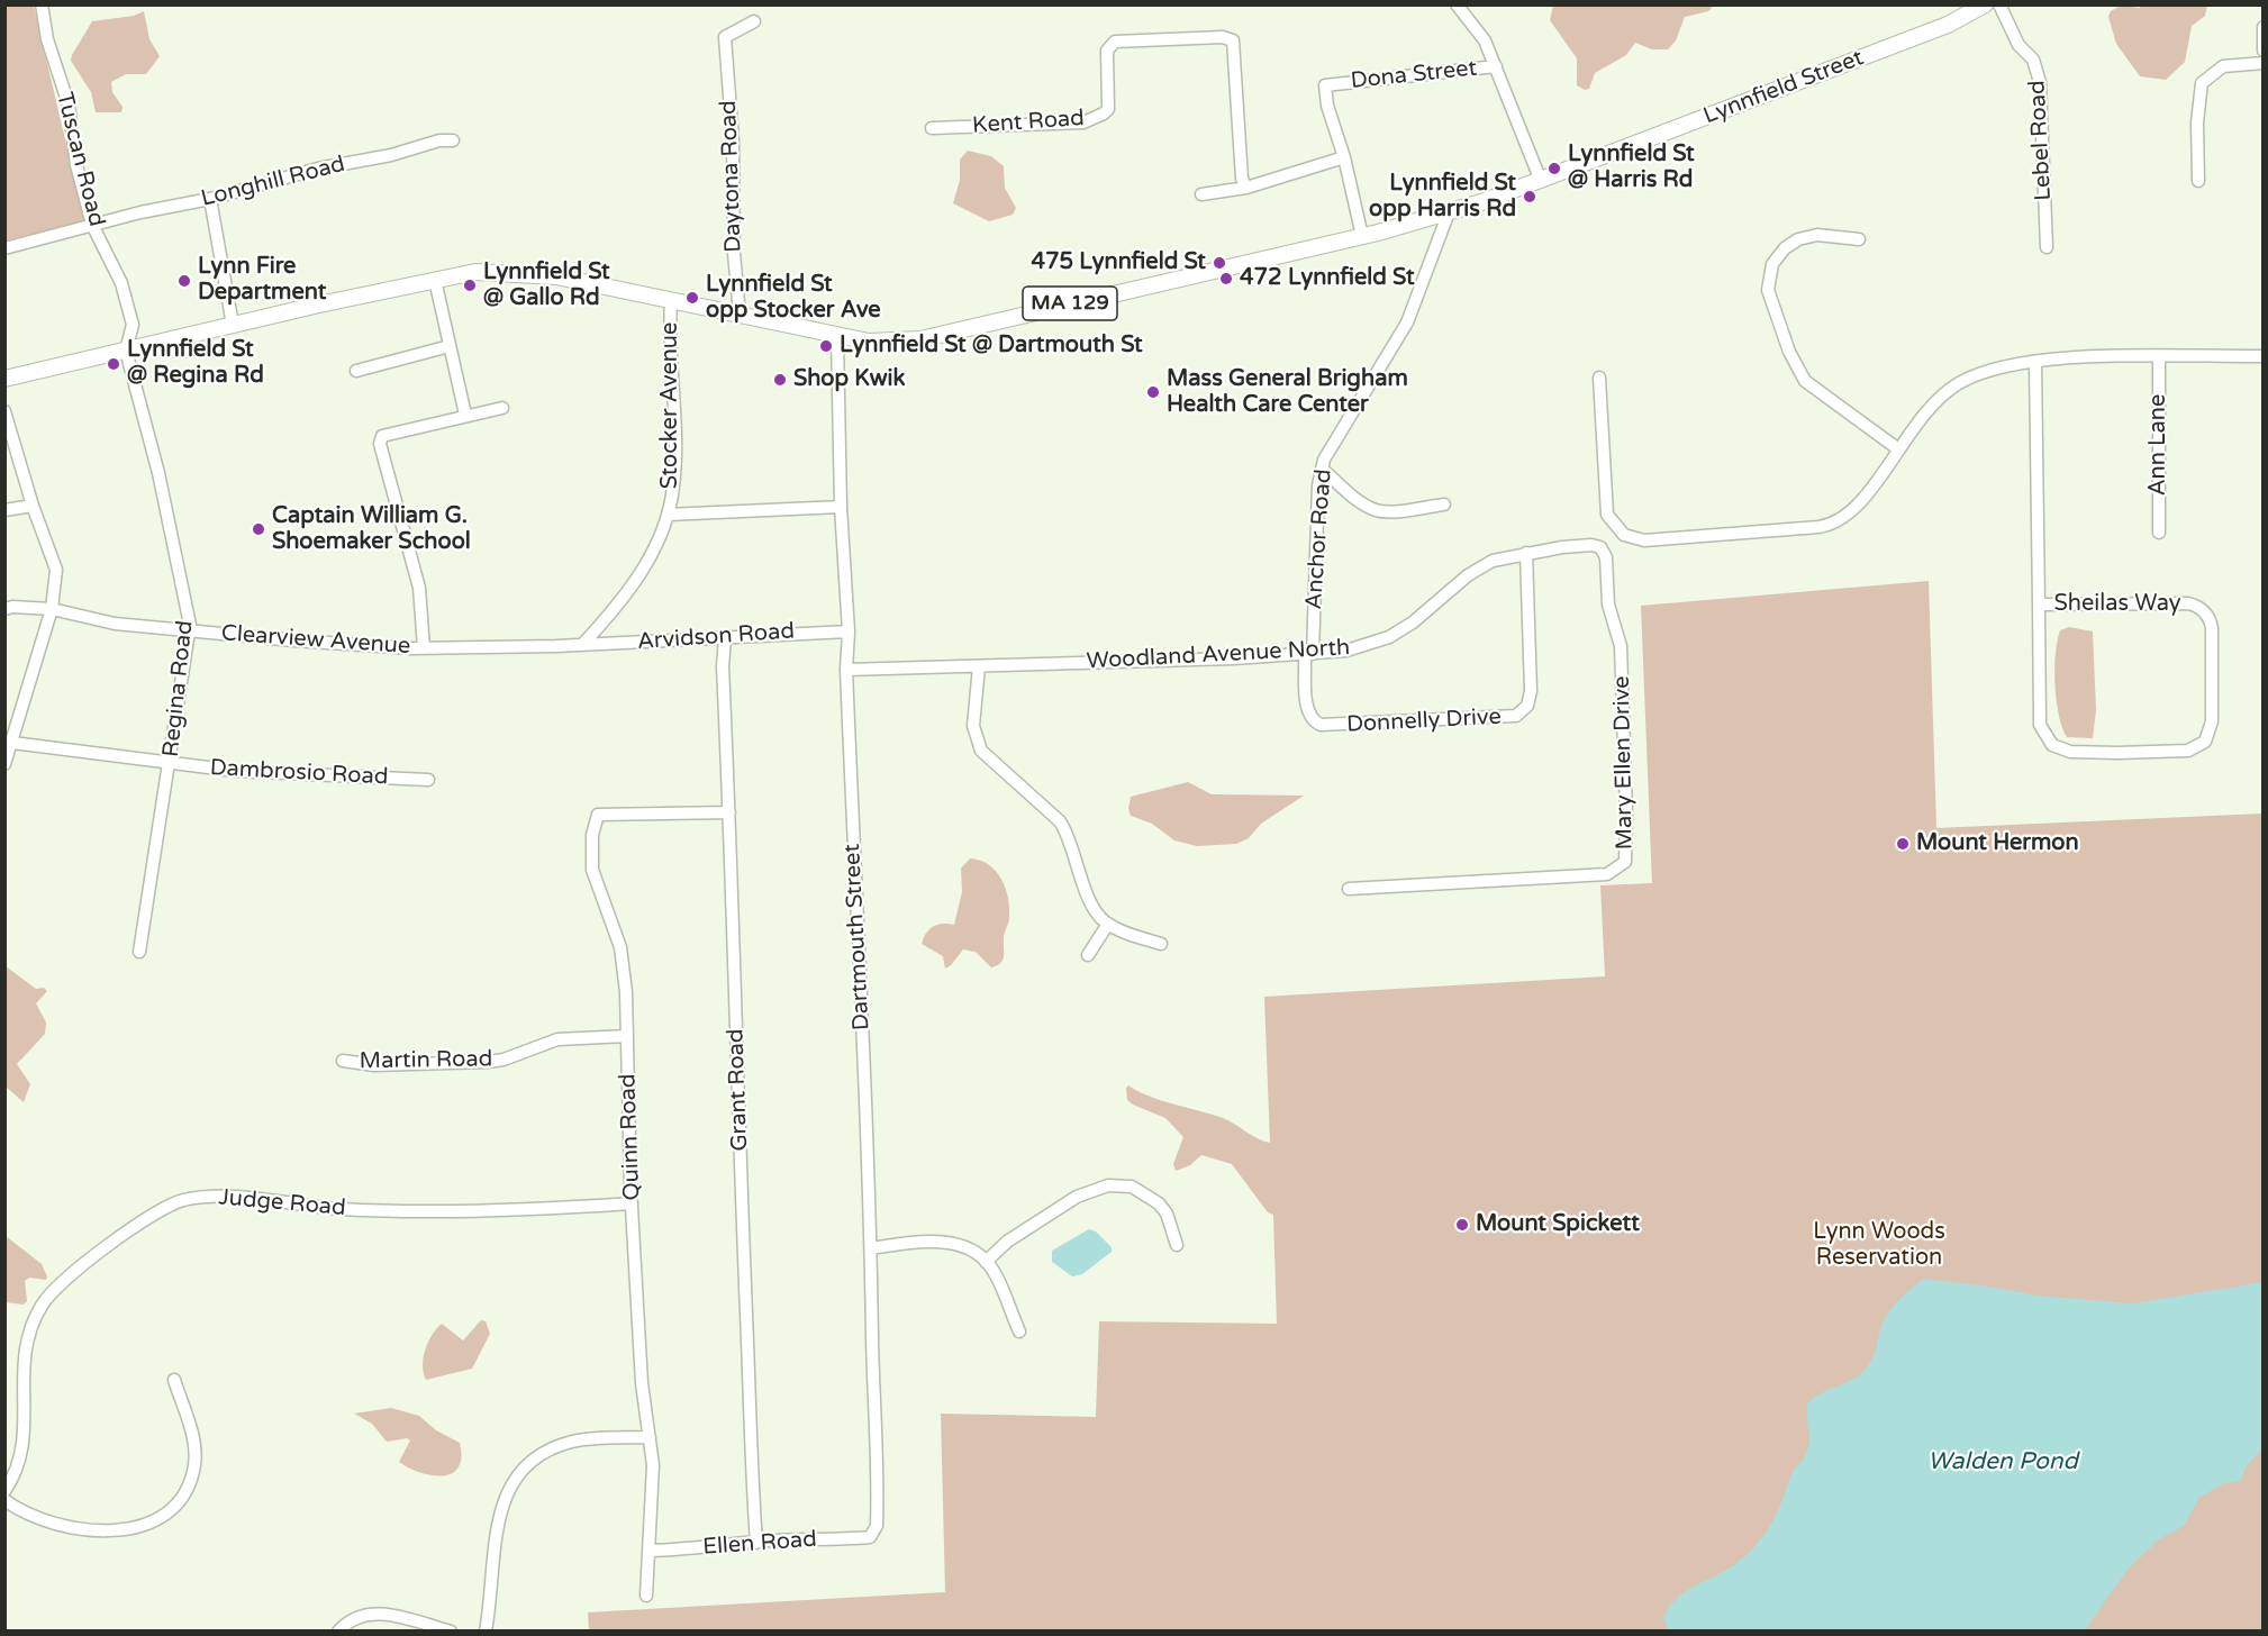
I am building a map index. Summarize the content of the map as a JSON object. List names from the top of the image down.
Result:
{
  "streets": {
    "main road": ["Lynnfield Street", "MA 129"],
    "street": [
      "Dona Street",
      "Kent Road",
      "Lebel Road",
      "Tuscan Road",
      "Daytona Road",
      "Longhill Road",
      "Stocker Avenue",
      "Ann Lane",
      "Anchor Road",
      "Sheilas Way",
      "Arvidson Road",
      "Clearview Avenue",
      "Woodland Avenue North",
      "Regina Road",
      "Donnelly Drive",
      "Mary Ellen Drive",
      "Dambrosio Road",
      "Dartmouth Street",
      "Martin Road",
      "Grant Road",
      "Quinn Road",
      "Judge Road",
      "Ellen Road"
    ]
  },
  "crossings": [
    ["Dona Street", "Lynnfield Street"],
    ["Lynnfield Street", "Tuscan Road"],
    ["Lynnfield Street", "Daytona Road"],
    ["Lynnfield Street", "Stocker Avenue"],
    ["Lynnfield Street", "Anchor Road"],
    ["Lynnfield Street", "Regina Road"],
    ["Lynnfield Street", "Dartmouth Street"],
    ["Tuscan Road", "Longhill Road"],
    ["Tuscan Road", "Regina Road"],
    ["Stocker Avenue", "Arvidson Road"],
    ["Stocker Avenue", "Clearview Avenue"],
    ["Anchor Road", "Woodland Avenue North"],
    ["Anchor Road", "Donnelly Drive"],
    ["Arvidson Road", "Clearview Avenue"],
    ["Arvidson Road", "Dartmouth Street"],
    ["Arvidson Road", "Grant Road"],
    ["Clearview Avenue", "Regina Road"],
    ["Woodland Avenue North", "Donnelly Drive"],
    ["Woodland Avenue North", "Mary Ellen Drive"],
    ["Woodland Avenue North", "Dartmouth Street"],
    ["Regina Road", "Dambrosio Road"],
    ["Dartmouth Street", "Ellen Road"],
    ["Martin Road", "Quinn Road"],
    ["Grant Road", "Quinn Road"],
    ["Grant Road", "Ellen Road"],
    ["Quinn Road", "Judge Road"],
    ["Quinn Road", "Ellen Road"]
  ],
  "water": ["Walden Pond"],
  "parks": ["Lynn Woods Reservation"],
  "places": [
    "Lynnfield St @ Harris Rd",
    "Lynnfield St opp Harris Rd",
    "475 Lynnfield St",
    "472 Lynnfield St",
    "Lynn Fire Department",
    "Lynnfield St @ Gallo Rd",
    "Lynnfield St opp Stocker Ave",
    "Lynnfield St @ Dartmouth St",
    "Lynnfield St @ Regina Rd",
    "Shop Kwik",
    "Mass General Brigham Health Care Center",
    "Captain William G. Shoemaker School",
    "Mount Hermon",
    "Mount Spickett"
  ]
}
